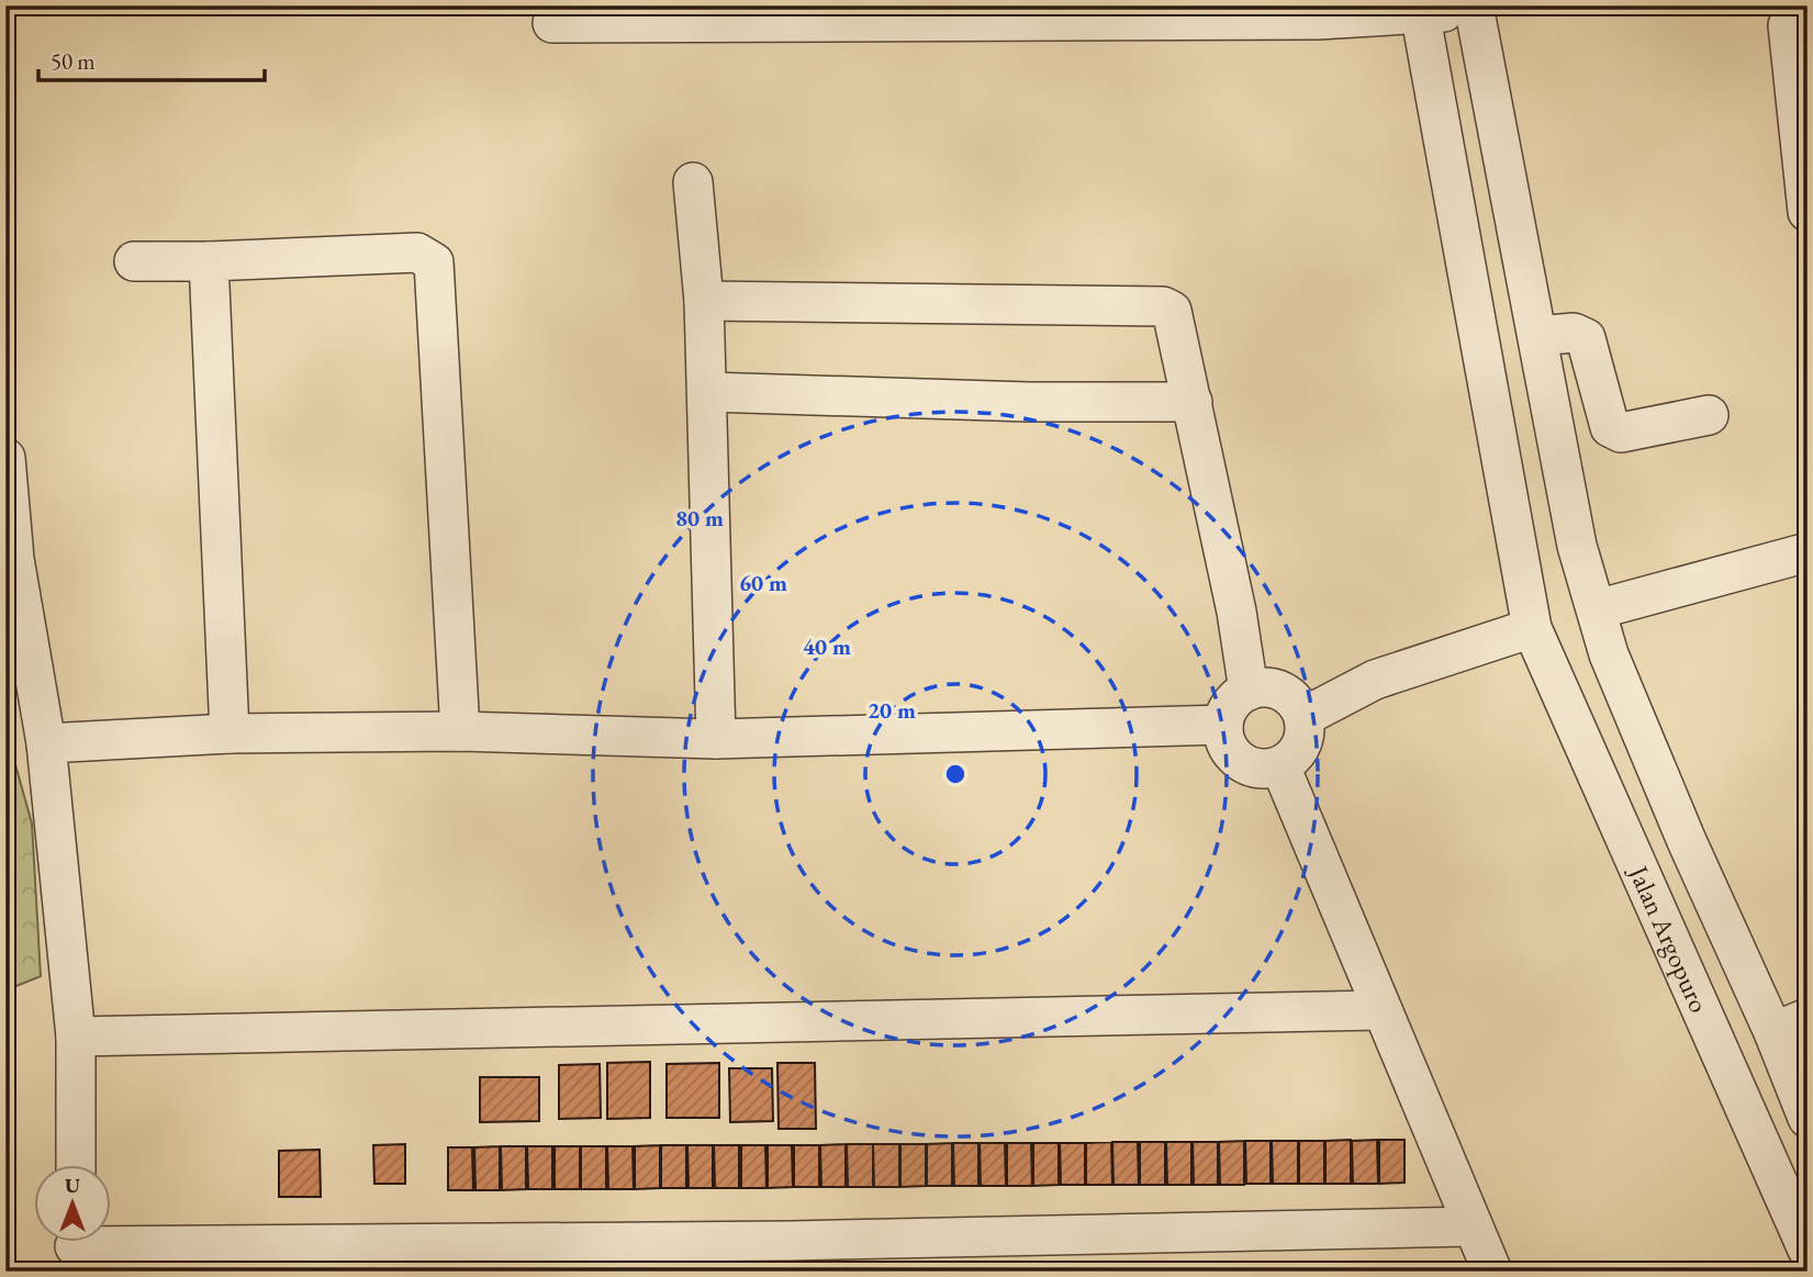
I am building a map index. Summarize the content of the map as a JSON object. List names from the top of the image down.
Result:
{
  "streets": {
    "street": ["Jalan Argopuro"]
  },
  "scale_bar": "50 m",
  "north": "top",
  "rings": [
    "80 m",
    "60 m",
    "40 m",
    "20 m"
  ]
}
